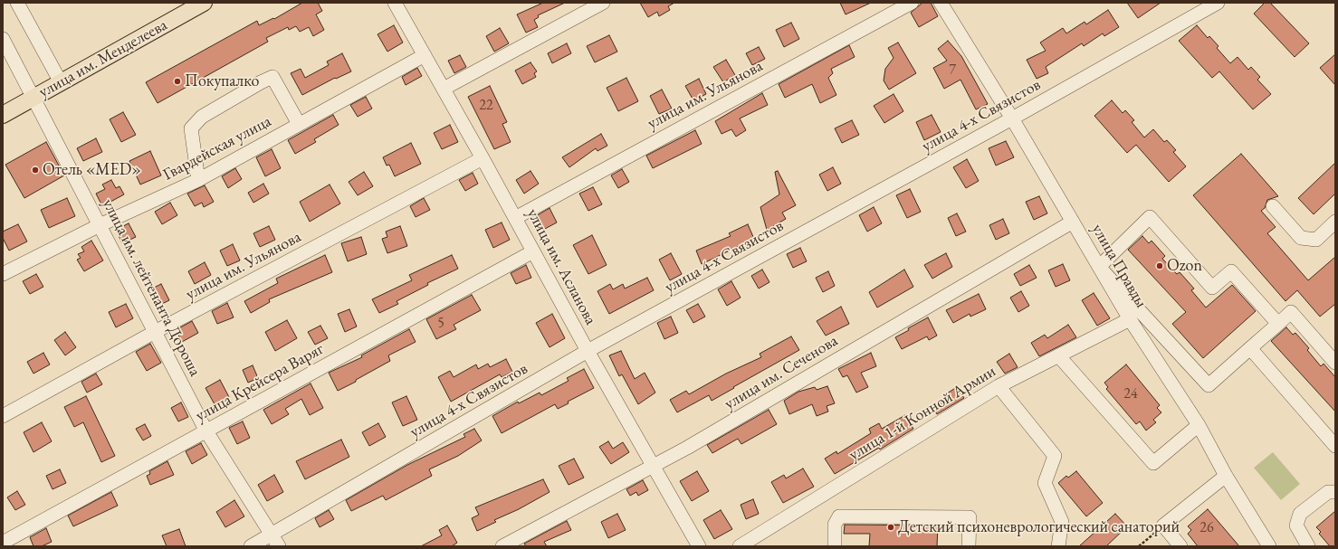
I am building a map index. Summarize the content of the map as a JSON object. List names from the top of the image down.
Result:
{
  "streets": {
    "main road": ["улица им. Менделеева"],
    "street": [
      "улица им. Ульянова",
      "улица 4-х Связистов",
      "Гвардейская улица",
      "улица Правды",
      "улица им. Асланова",
      "улица им. лейтенанта Дороша",
      "улица им. Сеченова",
      "улица Крейсера Варяг",
      "улица 1-й Конной Армии"
    ]
  },
  "crossings": [
    ["улица им. Менделеева", "улица им. лейтенанта Дороша"],
    ["улица им. Ульянова", "улица им. Асланова"],
    ["улица им. Ульянова", "улица им. лейтенанта Дороша"],
    ["улица 4-х Связистов", "улица Правды"],
    ["улица 4-х Связистов", "улица им. Асланова"],
    ["улица 4-х Связистов", "улица им. лейтенанта Дороша"],
    ["Гвардейская улица", "улица им. Асланова"],
    ["Гвардейская улица", "улица им. лейтенанта Дороша"],
    ["улица Правды", "улица им. Сеченова"],
    ["улица Правды", "улица 1-й Конной Армии"],
    ["улица им. Асланова", "улица им. Сеченова"],
    ["улица им. Асланова", "улица Крейсера Варяг"],
    ["улица им. лейтенанта Дороша", "улица Крейсера Варяг"]
  ],
  "places": [
    "Покупалко",
    "Отель «MED»",
    "Ozon",
    "Детский психоневрологический санаторий"
  ],
  "house_numbers": [
    "7",
    "22",
    "5",
    "24",
    "26"
  ]
}
